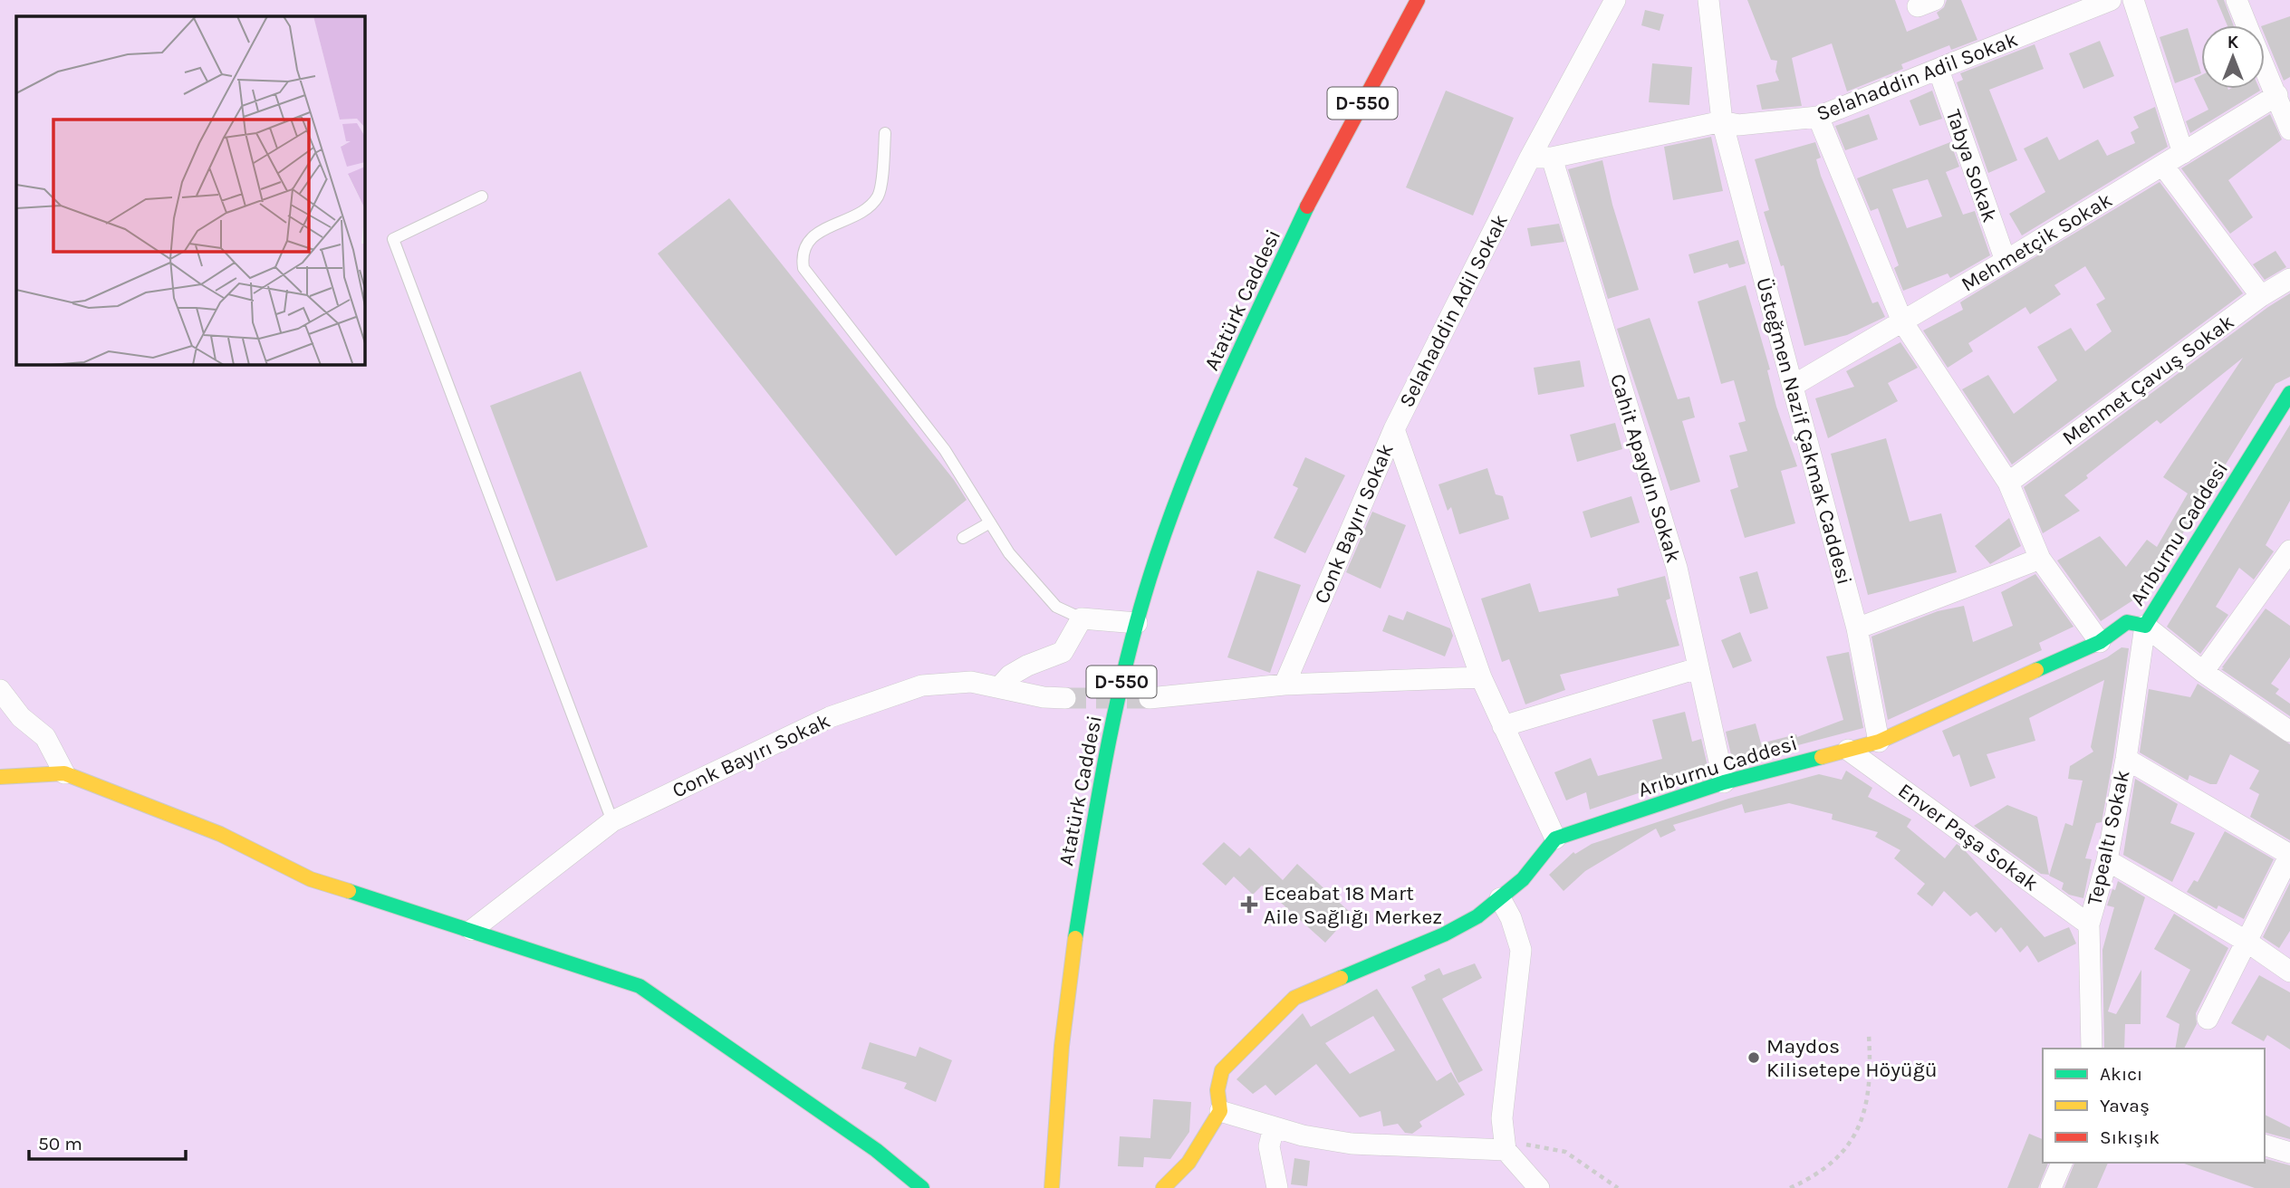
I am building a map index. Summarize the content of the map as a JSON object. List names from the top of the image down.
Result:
{
  "streets": {
    "main road": ["D-550", "Atatürk Caddesi", "Arıburnu Caddesi"],
    "street": [
      "Selahaddin Adil Sokak",
      "Tabya Sokak",
      "Mehmetçik Sokak",
      "Mehmet Çavuş Sokak",
      "Üsteğmen Nazif Çakmak Caddesi",
      "Cahit Apaydın Sokak",
      "Conk Bayırı Sokak",
      "Enver Paşa Sokak",
      "Tepealtı Sokak"
    ]
  },
  "crossings": [
    ["Selahaddin Adil Sokak", "Tabya Sokak"],
    ["Selahaddin Adil Sokak", "Üsteğmen Nazif Çakmak Caddesi"],
    ["Selahaddin Adil Sokak", "Cahit Apaydın Sokak"],
    ["Selahaddin Adil Sokak", "Conk Bayırı Sokak"],
    ["D-550", "Atatürk Caddesi"],
    ["Tabya Sokak", "Mehmetçik Sokak"],
    ["Mehmetçik Sokak", "Üsteğmen Nazif Çakmak Caddesi"],
    ["Üsteğmen Nazif Çakmak Caddesi", "Arıburnu Caddesi"],
    ["Cahit Apaydın Sokak", "Arıburnu Caddesi"],
    ["Conk Bayırı Sokak", "Arıburnu Caddesi"],
    ["Arıburnu Caddesi", "Enver Paşa Sokak"],
    ["Arıburnu Caddesi", "Tepealtı Sokak"],
    ["Enver Paşa Sokak", "Tepealtı Sokak"]
  ],
  "places": {
    "health": ["Eceabat 18 Mart Aile Sağlığı Merkez"],
    "other": ["Maydos Kilisetepe Höyüğü"]
  },
  "legend": ["Akıcı", "Yavaş", "Sıkışık"],
  "scale_bar": "50 m",
  "north": "top"
}
